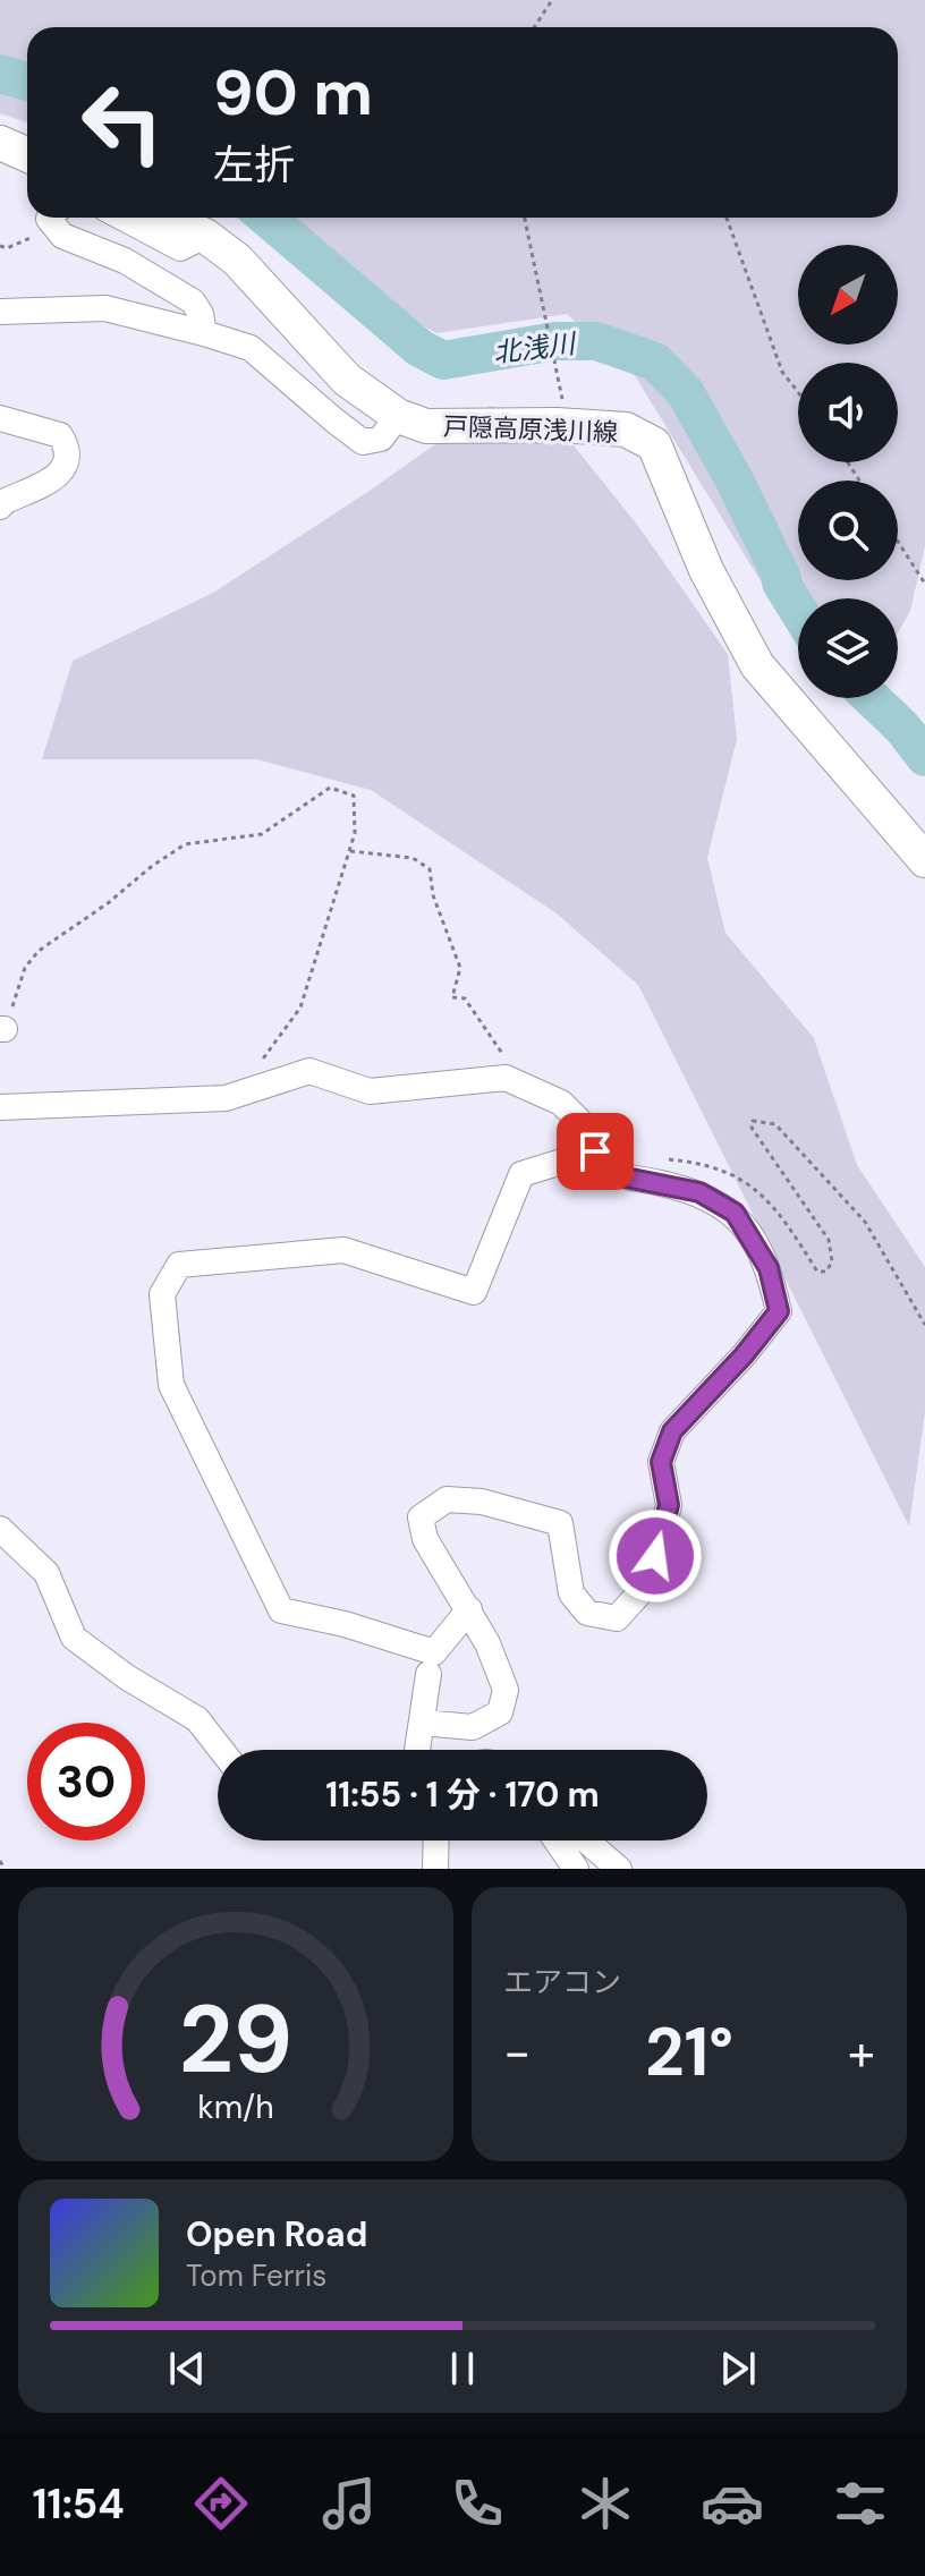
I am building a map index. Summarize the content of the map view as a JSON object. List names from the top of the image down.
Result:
{
  "streets": {
    "main road": ["戸隠高原浅川線"]
  },
  "water": ["北浅川"],
  "north": "bottom left",
  "page": {
    "turn": ["90 m", "左折"],
    "limit": "30",
    "trip": "11:55 · 1 分 · 170 m",
    "tile": "エアコン",
    "heat": ["−", "21°", "+"],
    "song": ["Open Road", "Tom Ferris"],
    "tabs": "11:54",
    "gauge": ["29", "km/h"]
  }
}
